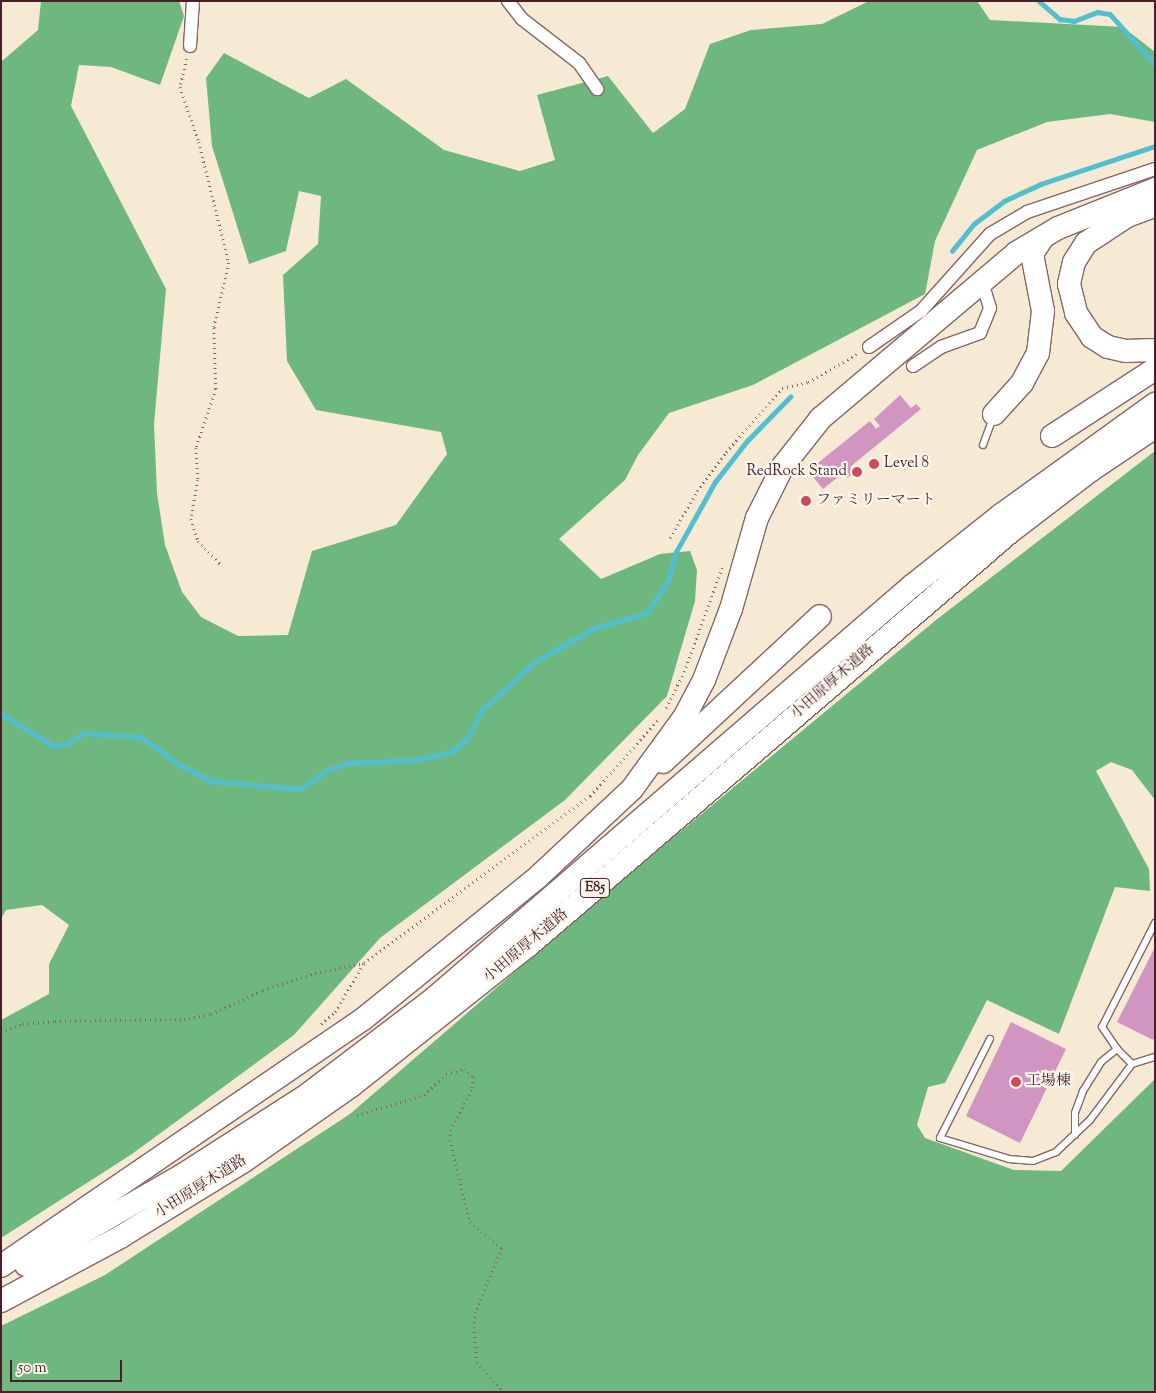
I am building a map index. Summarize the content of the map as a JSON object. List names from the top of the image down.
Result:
{
  "streets": {
    "highway": ["小田原厚木道路", "E85"]
  },
  "places": [
    "Level 8",
    "RedRock Stand",
    "ファミリーマート",
    "工場棟"
  ],
  "scale_bar": "50 m"
}
